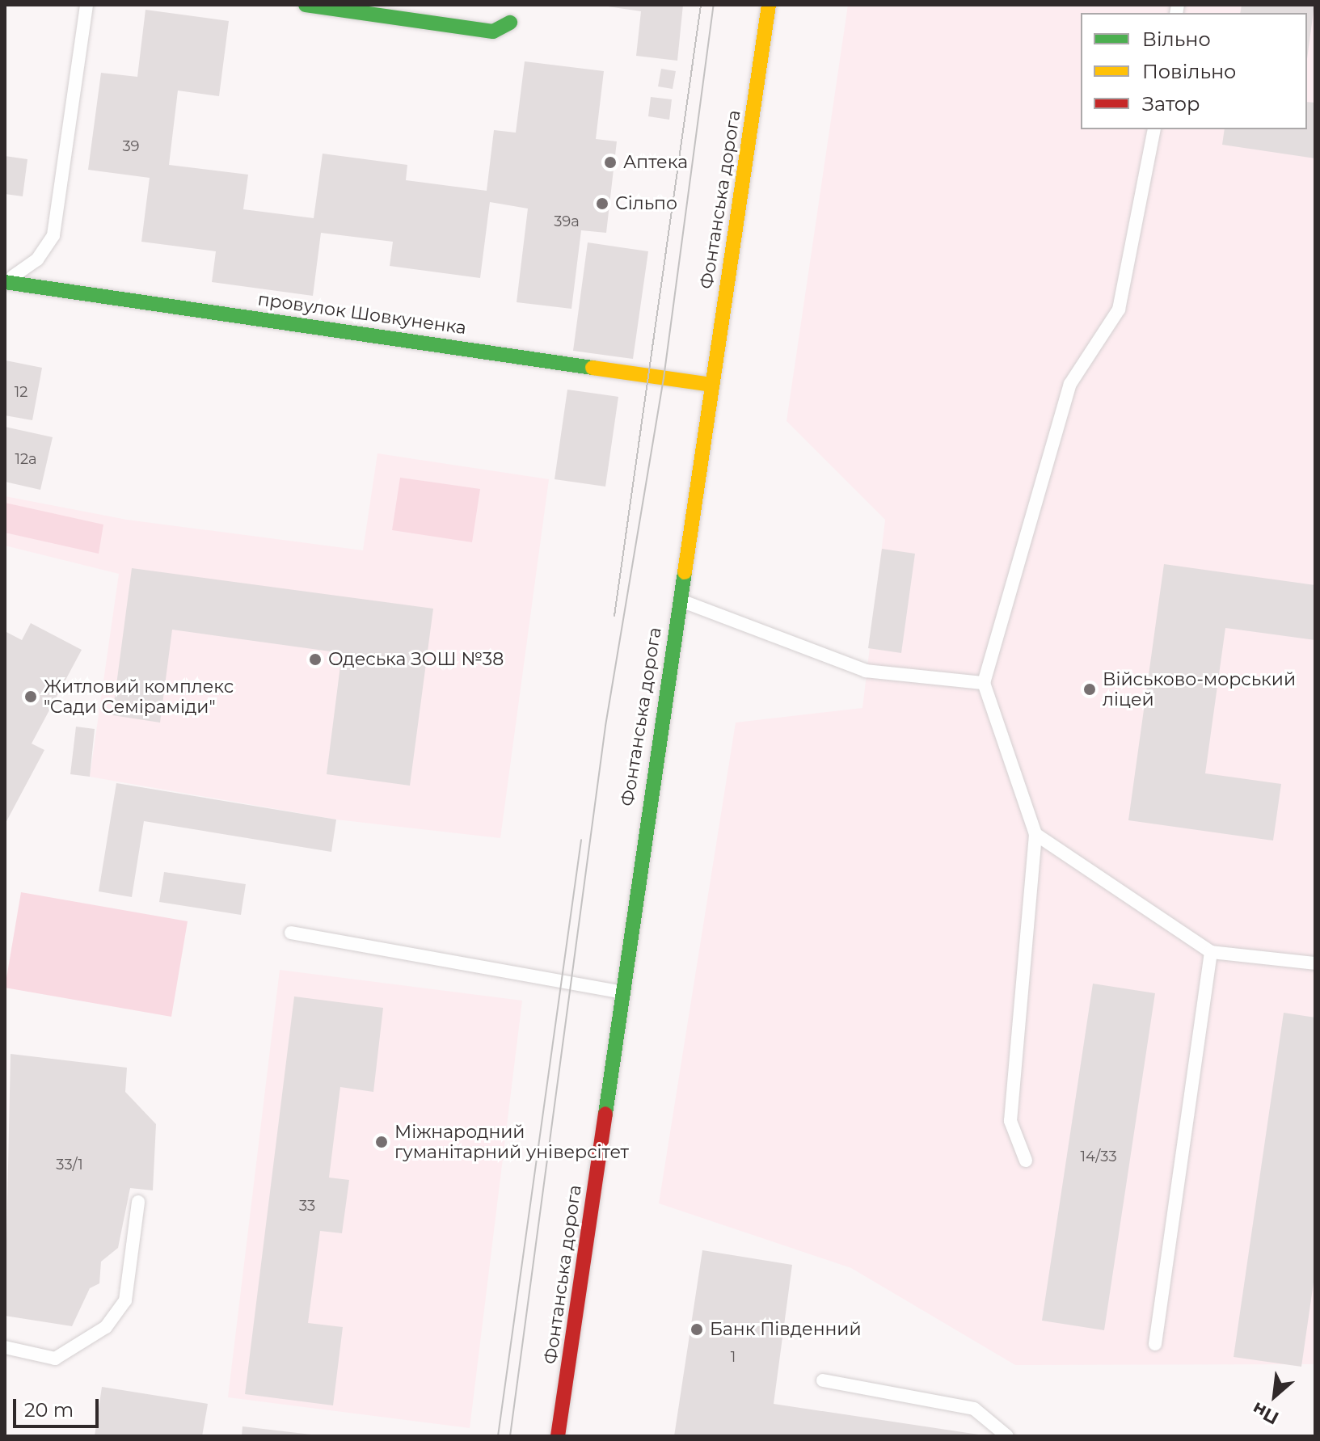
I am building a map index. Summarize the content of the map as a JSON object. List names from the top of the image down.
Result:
{
  "streets": {
    "main road": ["Фонтанська дорога", "провулок Шовкуненка"]
  },
  "crossings": [
    ["Фонтанська дорога", "провулок Шовкуненка"]
  ],
  "places": [
    "Аптека",
    "Сільпо",
    "Одеська ЗОШ №38",
    "Військово-морський ліцей",
    "Житловий комплекс \"Сади Семіраміди\"",
    "Міжнародний гуманітарний універсітет",
    "Банк Південний"
  ],
  "house_numbers": [
    "39",
    "39а",
    "12",
    "12а",
    "14/33",
    "33/1",
    "33",
    "1"
  ],
  "legend": ["Вільно", "Повільно", "Затор"],
  "scale_bar": "20 m",
  "north": "bottom left"
}
